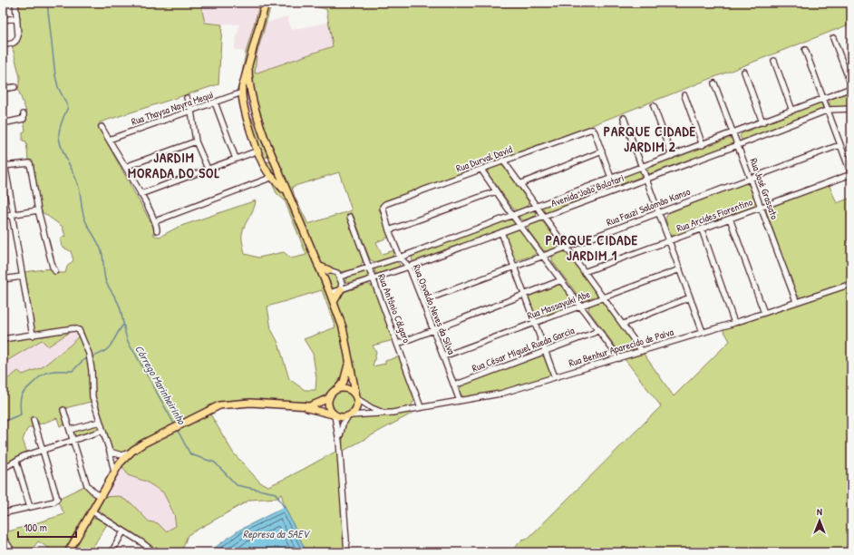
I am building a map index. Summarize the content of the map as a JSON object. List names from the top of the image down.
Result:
{
  "streets": {
    "street": [
      "Rua Thaysa Nayra Mequi",
      "Rua Durval David",
      "Rua José Grassato",
      "Avenida João Bolotari",
      "Rua Fauzi Salomão Kanso",
      "Rua Arcides Fiorentino",
      "Rua Massayuki Abe",
      "Rua Antônio Cálgaro",
      "Rua Osvaldo Neves da Silva",
      "Rua Benhur Aparecido de Paiva",
      "Rua César Miguel Rueda Garcia"
    ]
  },
  "crossings": [
    ["Rua Durval David", "Rua Osvaldo Neves da Silva"],
    ["Rua José Grassato", "Avenida João Bolotari"],
    ["Rua José Grassato", "Rua Fauzi Salomão Kanso"],
    ["Rua José Grassato", "Rua Arcides Fiorentino"],
    ["Rua José Grassato", "Rua Benhur Aparecido de Paiva"],
    ["Avenida João Bolotari", "Rua Antônio Cálgaro"],
    ["Avenida João Bolotari", "Rua Osvaldo Neves da Silva"],
    ["Rua Fauzi Salomão Kanso", "Rua Osvaldo Neves da Silva"],
    ["Rua Massayuki Abe", "Rua Osvaldo Neves da Silva"],
    ["Rua Antônio Cálgaro", "Rua Benhur Aparecido de Paiva"],
    ["Rua Osvaldo Neves da Silva", "Rua Benhur Aparecido de Paiva"],
    ["Rua Osvaldo Neves da Silva", "Rua César Miguel Rueda Garcia"]
  ],
  "districts": ["PARQUE CIDADE JARDIM 2", "JARDIM MORADA DO SOL", "PARQUE CIDADE JARDIM 1"],
  "water": ["Córrego Marinheirinho", "Represa da SAEV"],
  "scale_bar": "100 m",
  "north": "top"
}
